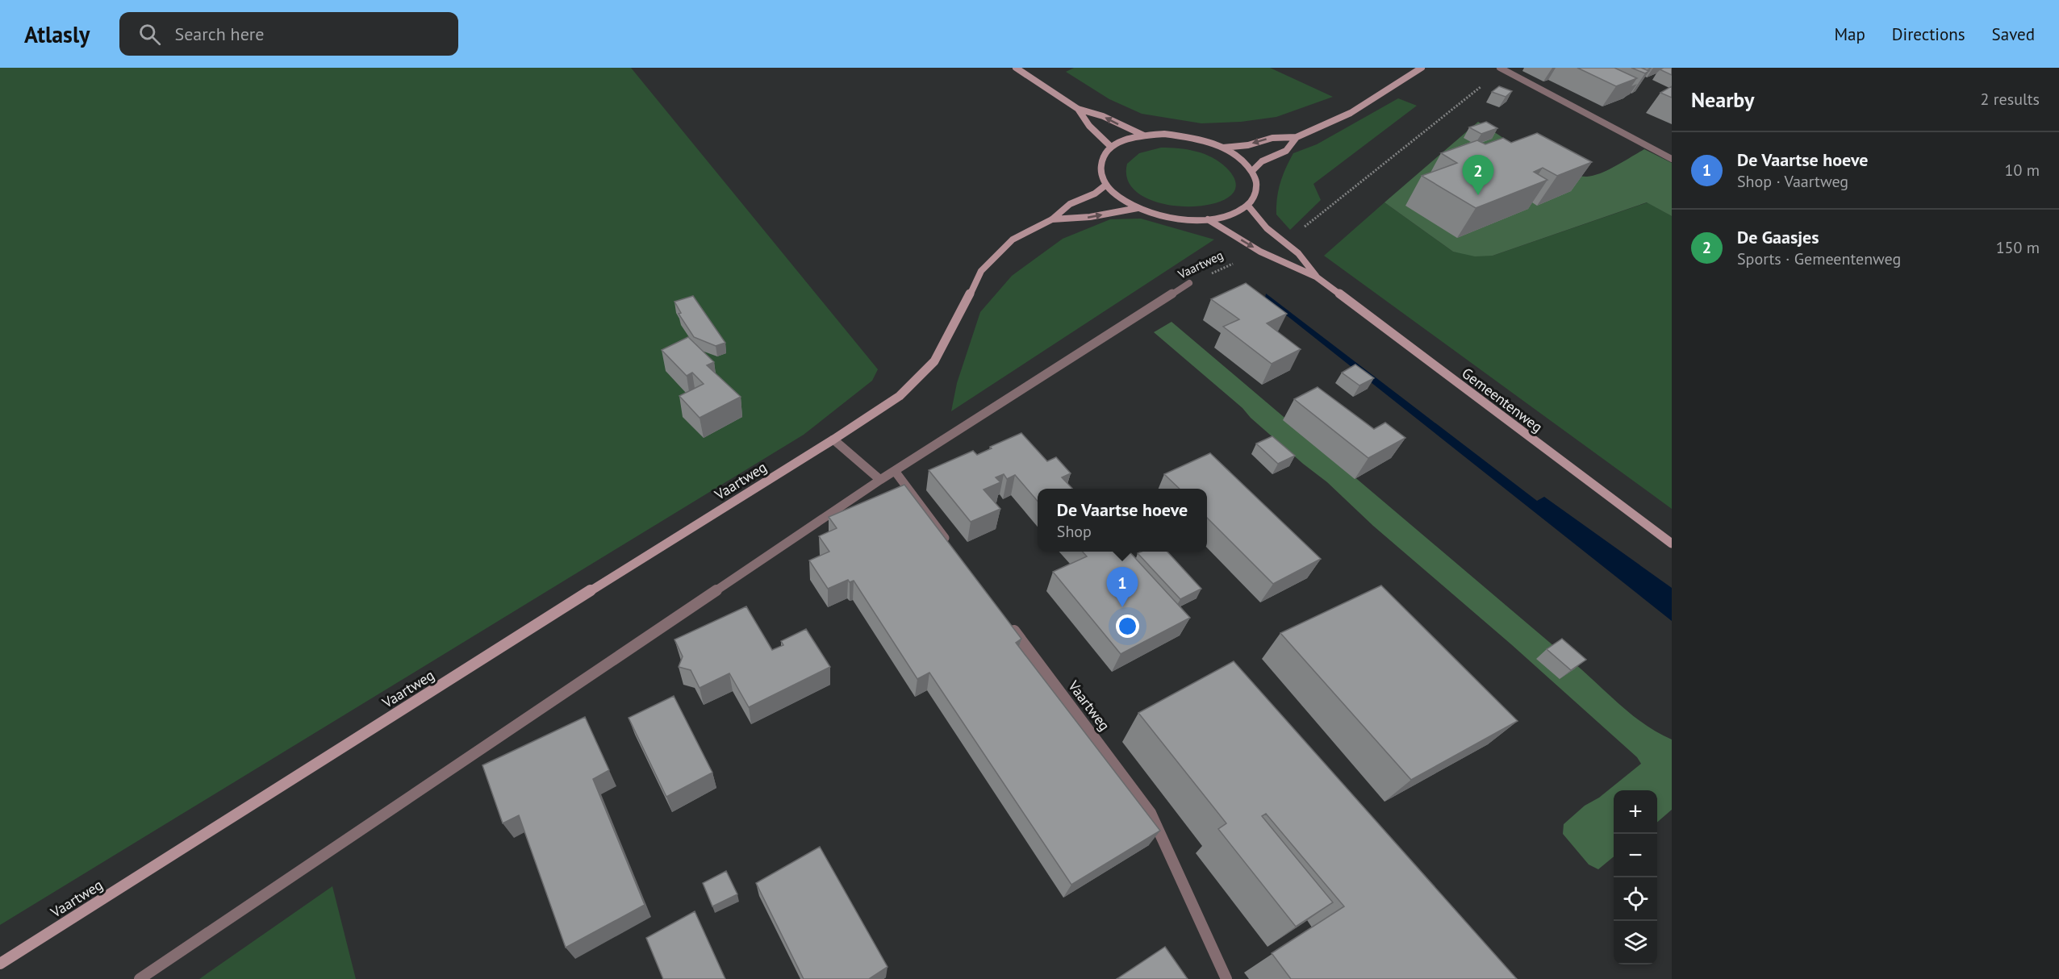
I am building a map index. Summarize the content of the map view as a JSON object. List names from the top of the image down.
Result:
{
  "streets": {
    "street": ["Vaartweg", "Gemeentenweg"]
  },
  "crossings": [
    ["Vaartweg", "Gemeentenweg"]
  ],
  "page": {
    "header": "Atlasly",
    "search": "Search here",
    "nav": ["Map", "Directions", "Saved"],
    "heading": ["Nearby", "2 results"],
    "list": [
      {
        "mark": "1",
        "name": "De Vaartse hoeve",
        "note": "Shop · Vaartweg",
        "value": "10 m"
      },
      {
        "mark": "2",
        "name": "De Gaasjes",
        "note": "Sports · Gemeentenweg",
        "value": "150 m"
      }
    ],
    "pins": ["2", "1"],
    "popup": ["De Vaartse hoeve", "Shop"],
    "map_buttons": ["+", "−"]
  }
}
